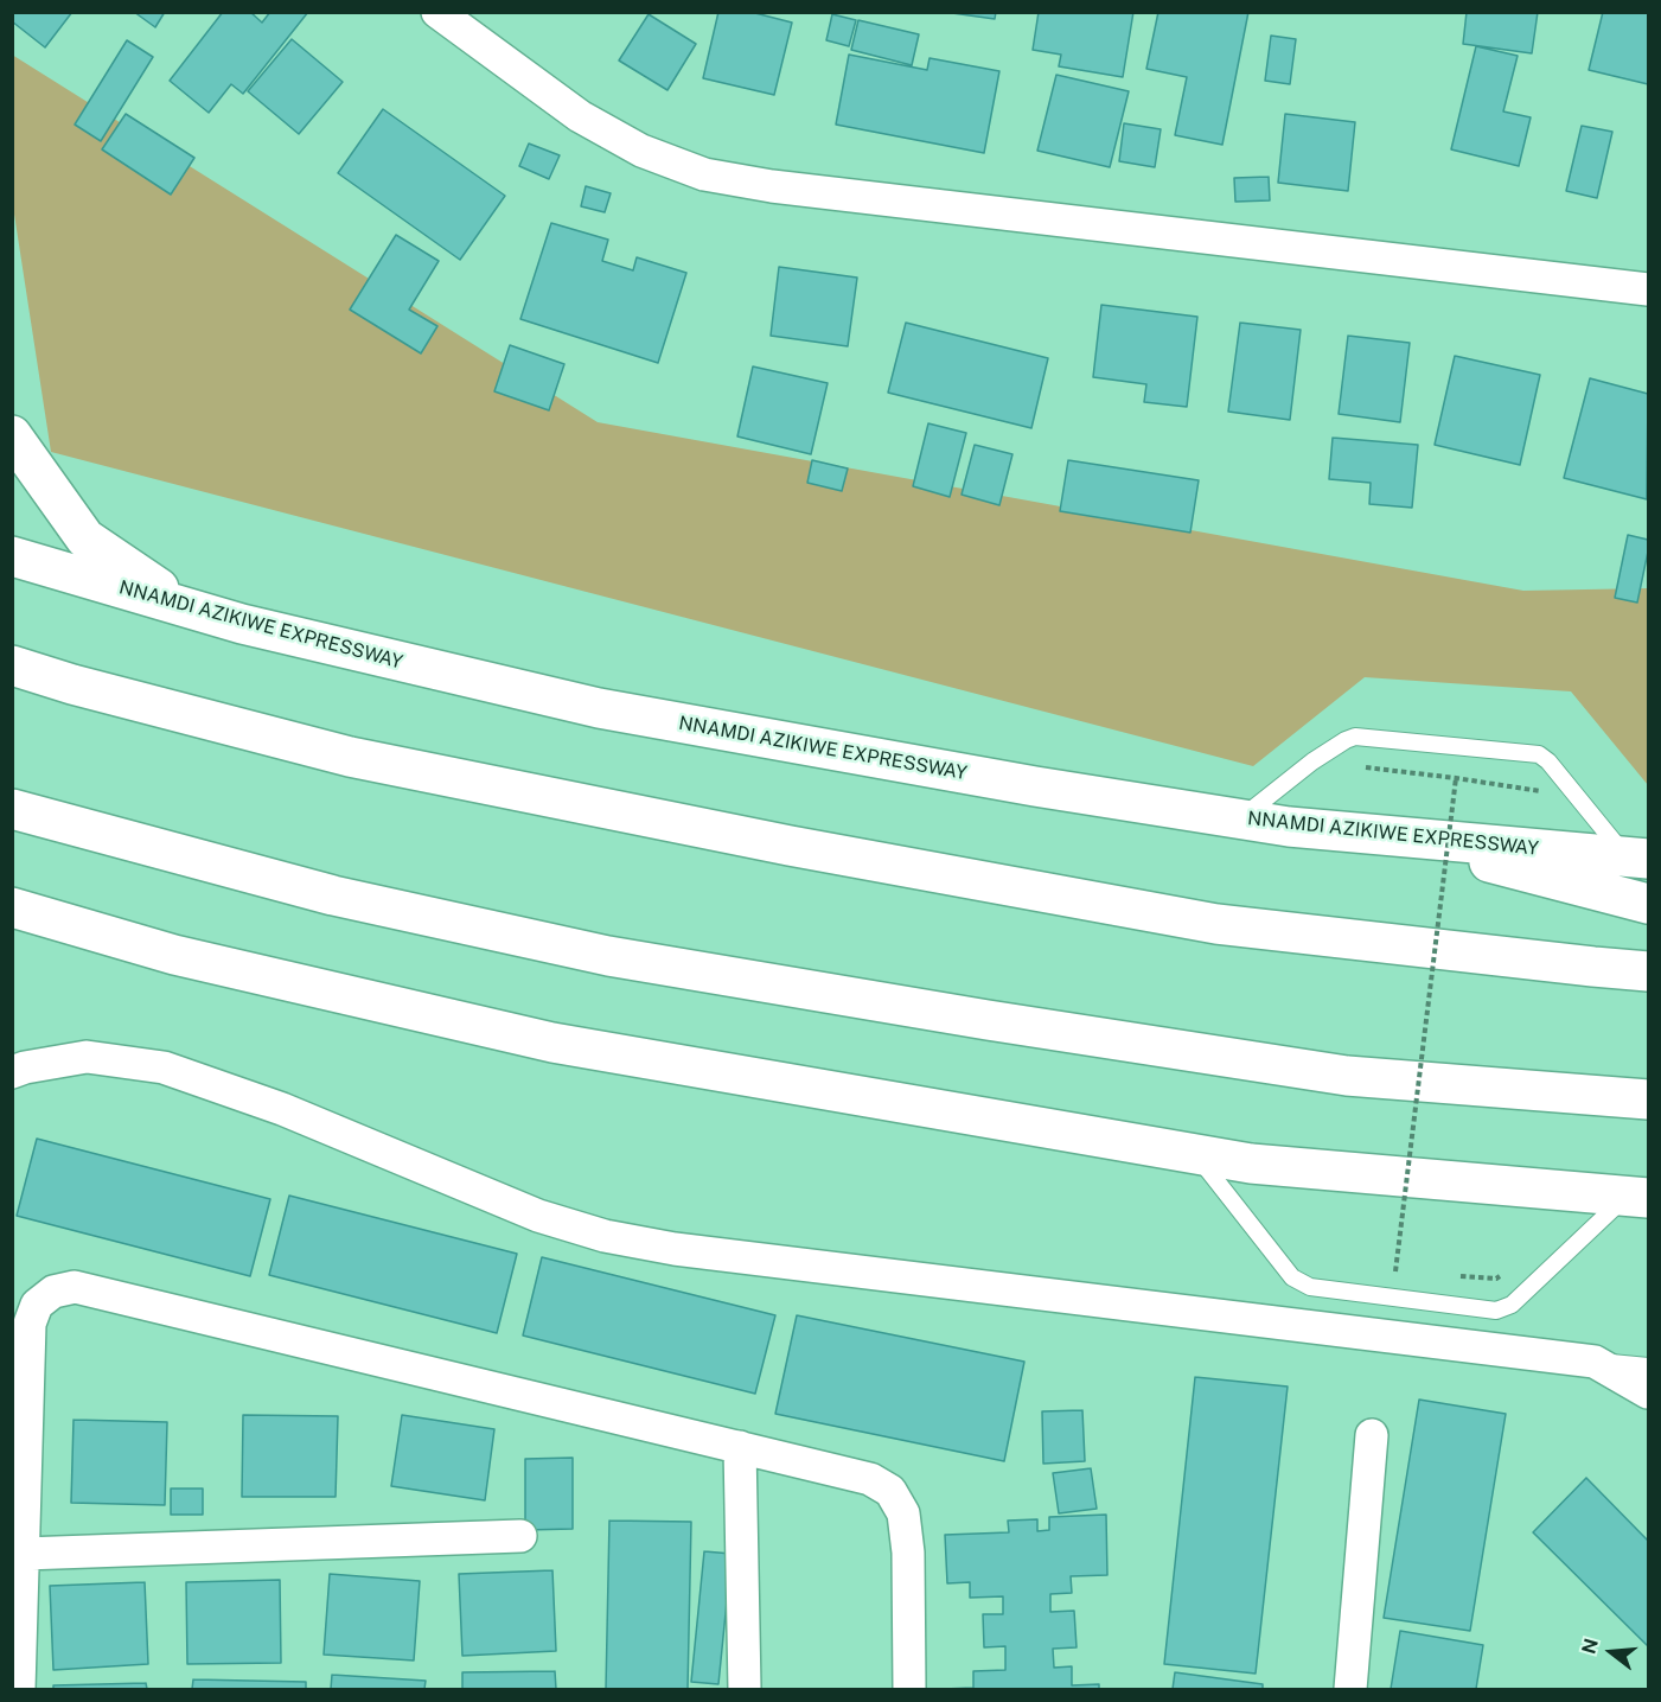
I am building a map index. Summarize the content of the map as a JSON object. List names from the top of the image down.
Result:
{
  "streets": {
    "highway": ["NNAMDI AZIKIWE EXPRESSWAY"]
  },
  "north": "left"
}
